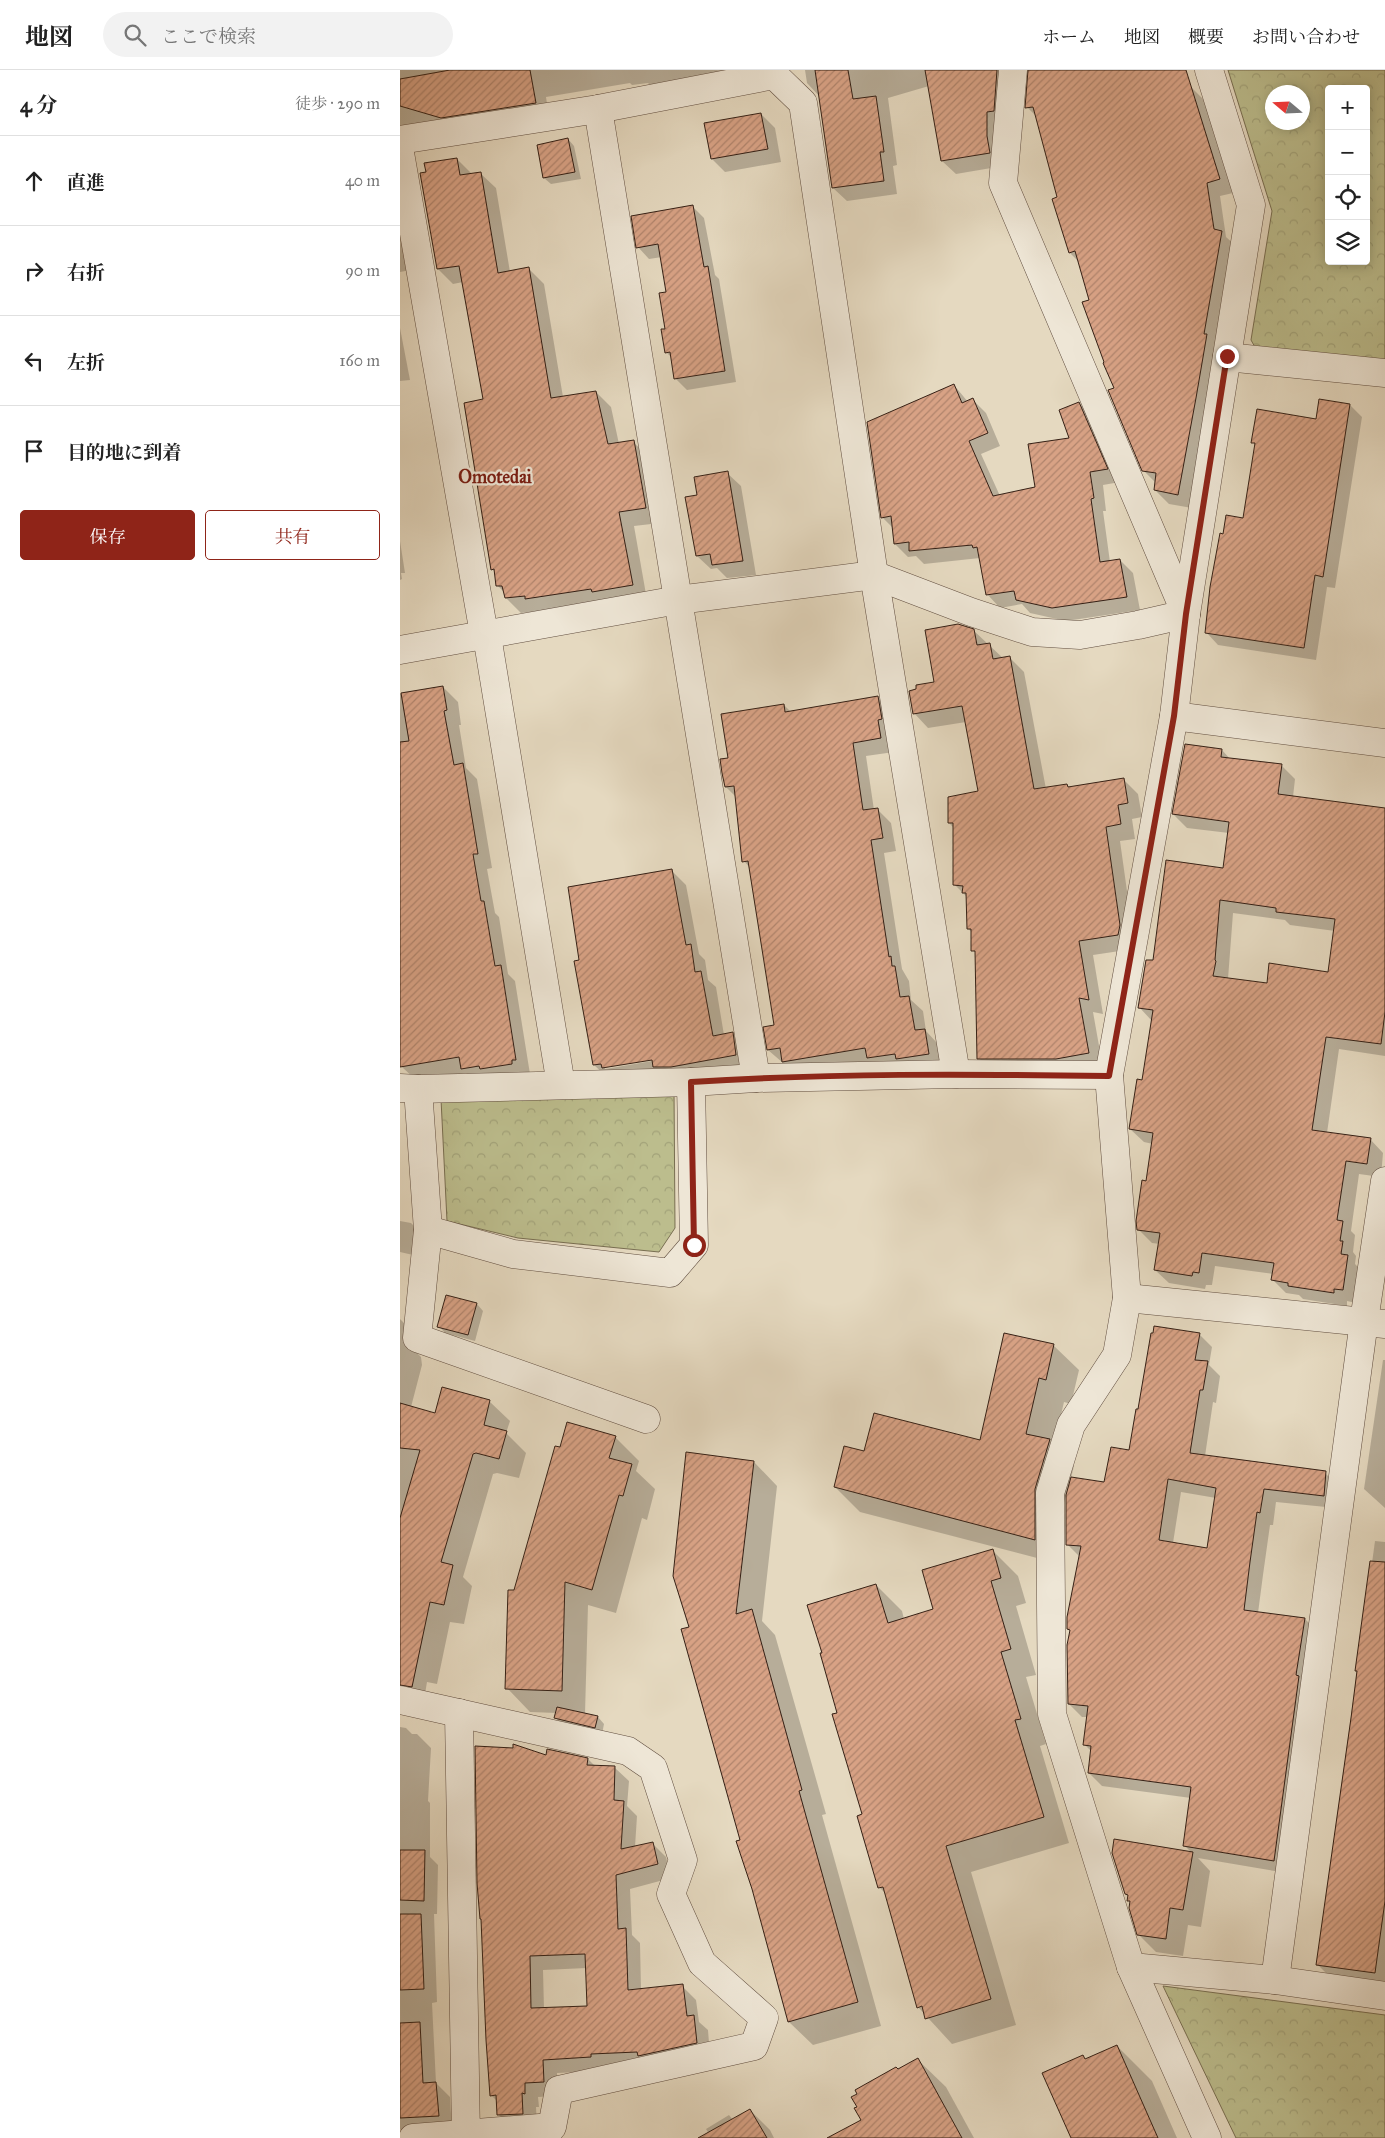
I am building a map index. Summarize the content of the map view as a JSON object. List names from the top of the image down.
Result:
{
  "districts": ["Omotedai"],
  "north": "left",
  "page": {
    "header": "地図",
    "search": "ここで検索",
    "nav": [
      "ホーム",
      "地図",
      "概要",
      "お問い合わせ"
    ],
    "heading": ["4 分", "徒歩 · 290 m"],
    "map_buttons": ["+", "−"],
    "list": [
      ["直進", "40 m"],
      ["右折", "90 m"],
      ["左折", "160 m"],
      "目的地に到着"
    ],
    "buttons": ["保存", "共有"]
  }
}
